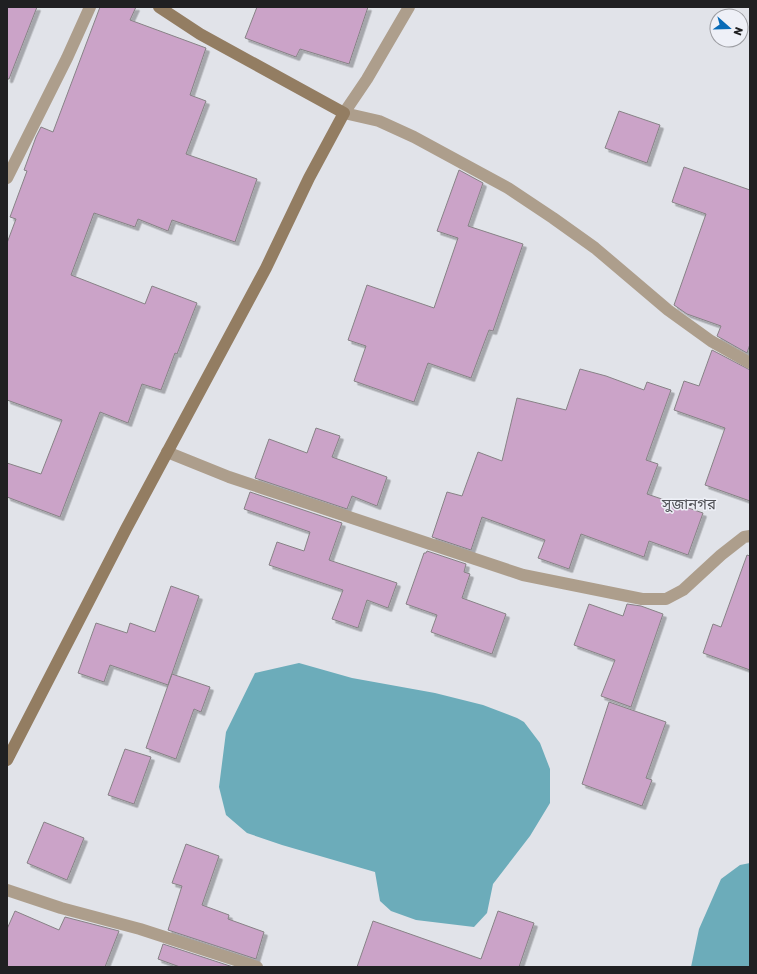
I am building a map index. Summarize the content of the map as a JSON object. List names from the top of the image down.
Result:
{
  "districts": ["সুজানগর"],
  "north": "right"
}
